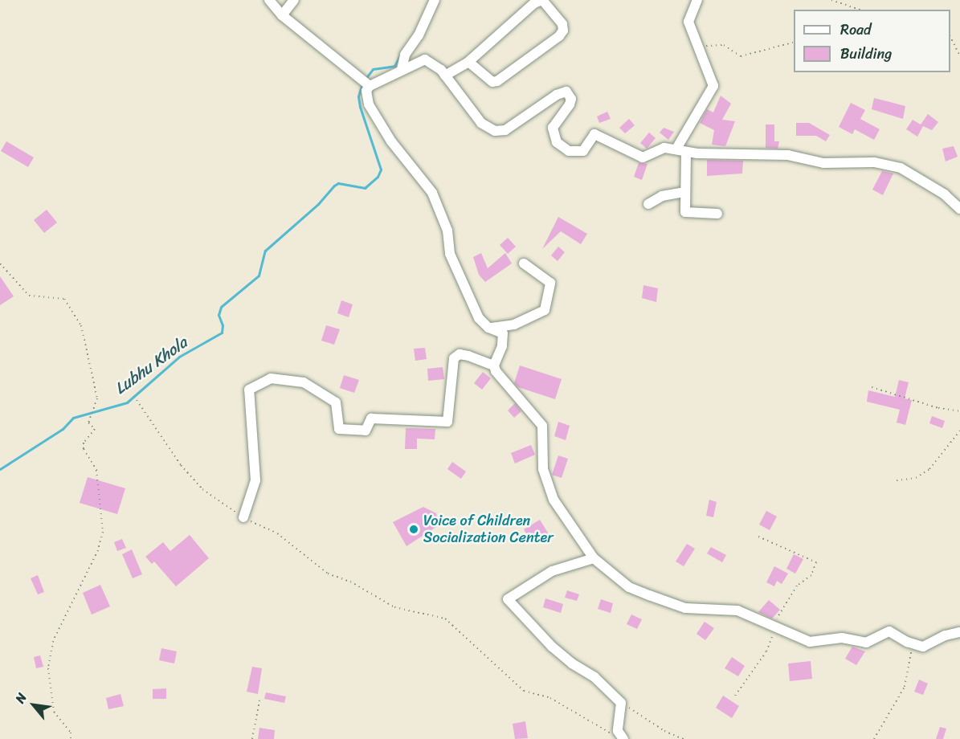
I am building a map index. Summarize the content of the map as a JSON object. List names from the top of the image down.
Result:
{
  "water": ["Lubhu Khola"],
  "places": ["Voice of Children Socialization Center"],
  "legend": ["Road", "Building"],
  "north": "top left"
}
